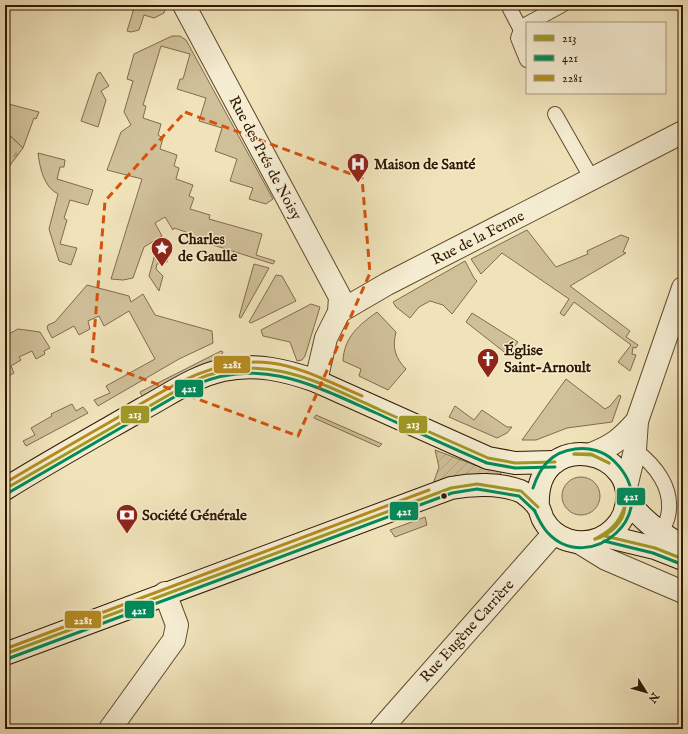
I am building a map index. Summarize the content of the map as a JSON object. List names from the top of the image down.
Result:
{
  "streets": {
    "main road": ["Rue des Prés de Noisy", "Rue de la Ferme", "Rue Eugène Carrière"]
  },
  "crossings": [
    ["Rue des Prés de Noisy", "Rue de la Ferme"]
  ],
  "places": {
    "hospital": ["Maison de Santé"],
    "place": ["Charles de Gaulle"],
    "church": ["Église Saint-Arnoult"],
    "bank": ["Société Générale"]
  },
  "lines": ["transit line 2281", "transit line 213", "transit line 421"],
  "legend": ["213", "421", "2281"],
  "north": "bottom right"
}
